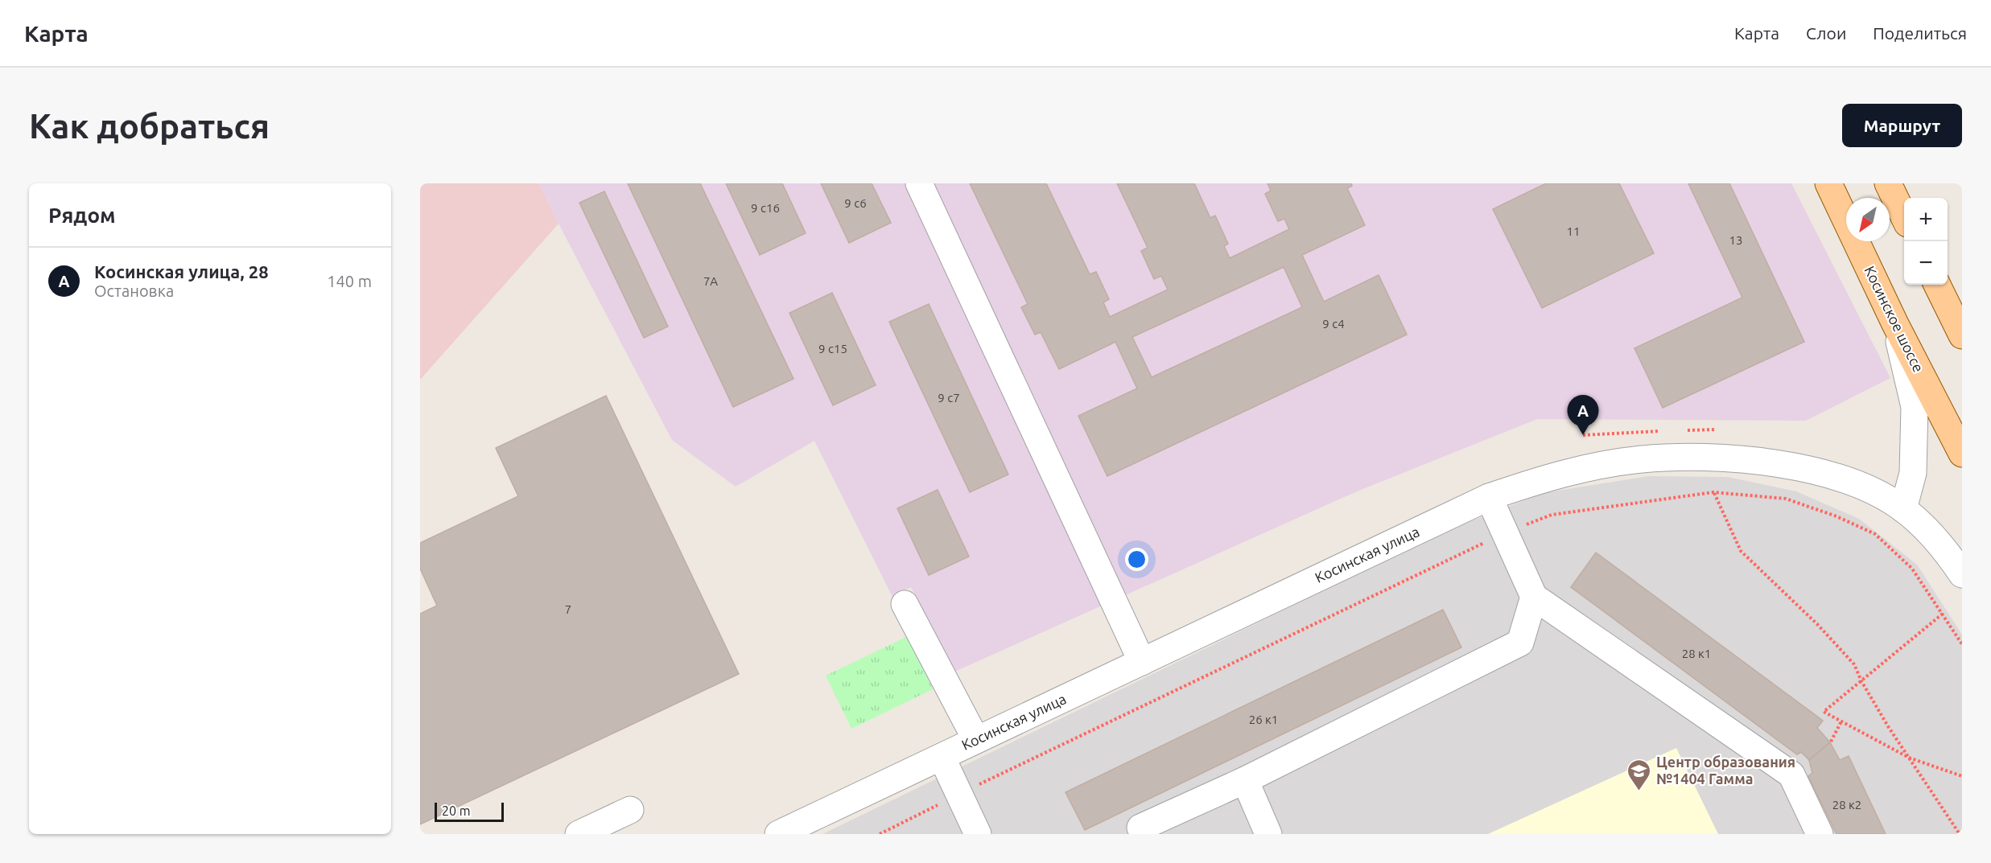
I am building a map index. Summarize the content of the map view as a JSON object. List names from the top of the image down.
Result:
{
  "streets": {
    "main road": ["Косинское шоссе"],
    "street": ["Косинская улица"]
  },
  "places": {
    "school or university": ["Центр образования №1404 Гамма"]
  },
  "house_numbers": [
    "9 с6",
    "9 с16",
    "11",
    "13",
    "7А",
    "9 с4",
    "9 с15",
    "9 с7",
    "7",
    "28 к1",
    "26 к1",
    "28 к2"
  ],
  "scale_bar": "20 m",
  "north": "bottom left",
  "page": {
    "header": "Карта",
    "nav": ["Карта", "Слои", "Поделиться"],
    "buttons": "Маршрут",
    "title": "Как добраться",
    "heading": "Рядом",
    "map_buttons": ["+", "−"],
    "list": [
      {
        "mark": "A",
        "name": "Косинская улица, 28",
        "note": "Остановка",
        "value": "140 m"
      }
    ],
    "pins": "A",
    "scale": "20 m"
  }
}
